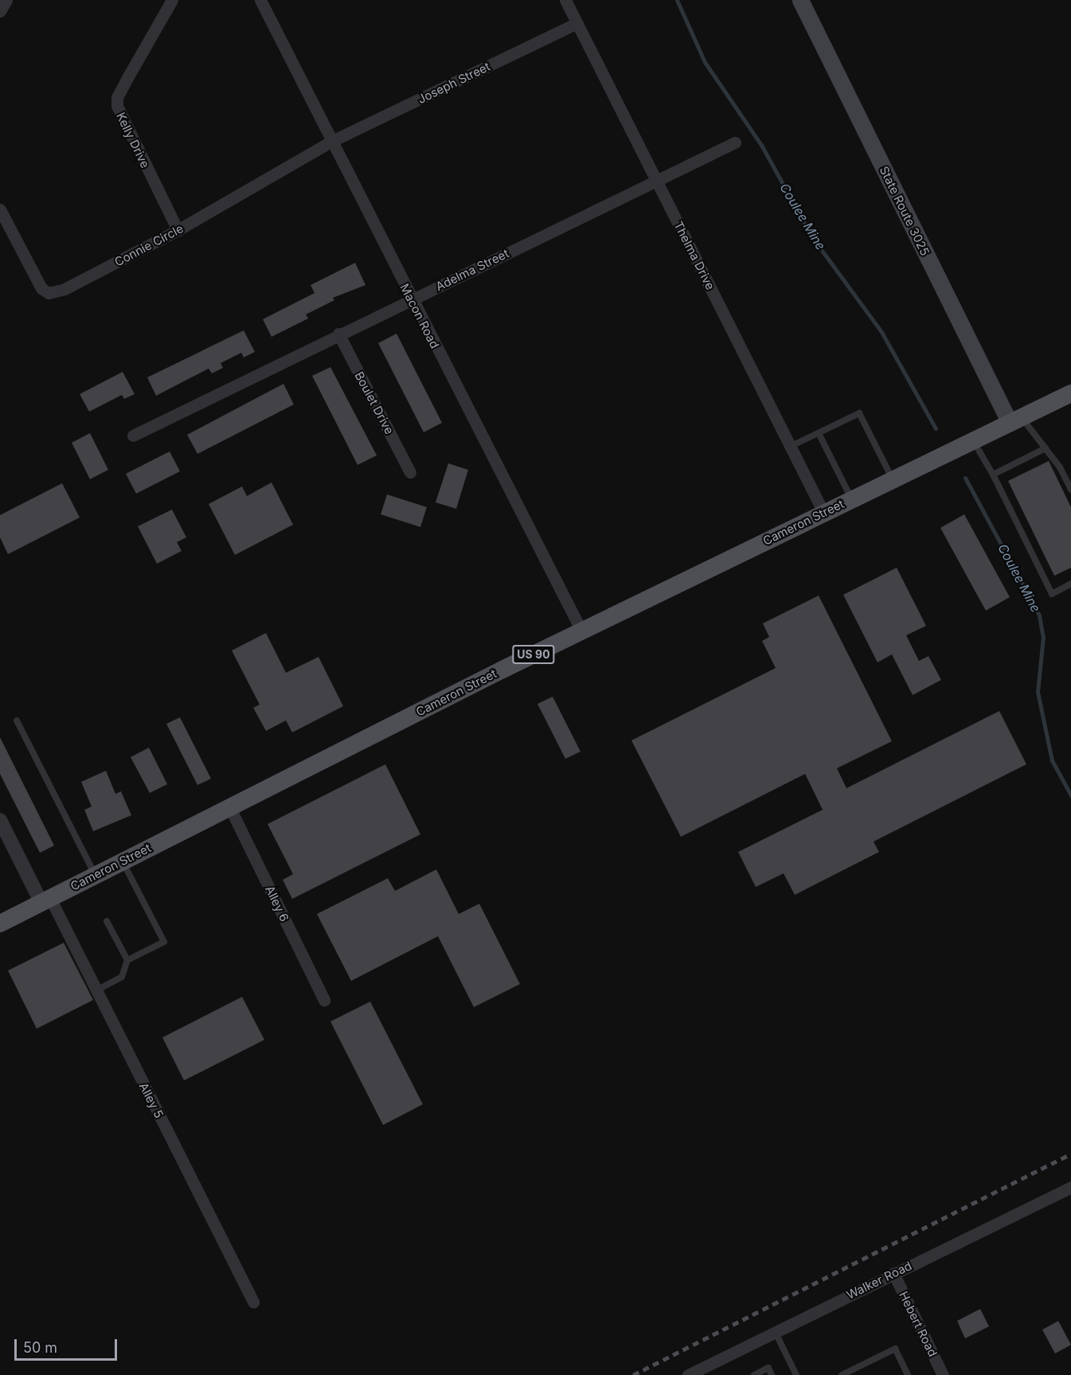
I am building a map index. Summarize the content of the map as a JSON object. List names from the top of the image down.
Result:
{
  "streets": {
    "main road": ["State Route 3025", "Cameron Street", "US 90"],
    "street": [
      "Joseph Street",
      "Kelly Drive",
      "Connie Circle",
      "Thelma Drive",
      "Adelma Street",
      "Macon Road",
      "Boulet Drive",
      "Alley 6",
      "Alley 5",
      "Walker Road",
      "Hebert Road"
    ]
  },
  "crossings": [
    ["Joseph Street", "Connie Circle"],
    ["Joseph Street", "Thelma Drive"],
    ["Joseph Street", "Macon Road"],
    ["Kelly Drive", "Connie Circle"],
    ["State Route 3025", "Cameron Street"],
    ["Connie Circle", "Macon Road"],
    ["Thelma Drive", "Adelma Street"],
    ["Thelma Drive", "Cameron Street"],
    ["Adelma Street", "Macon Road"],
    ["Adelma Street", "Boulet Drive"],
    ["Macon Road", "Cameron Street"],
    ["Cameron Street", "Alley 6"],
    ["Cameron Street", "Alley 5"],
    ["Walker Road", "Hebert Road"]
  ],
  "water": ["Coulee Mine"],
  "scale_bar": "50 m"
}
